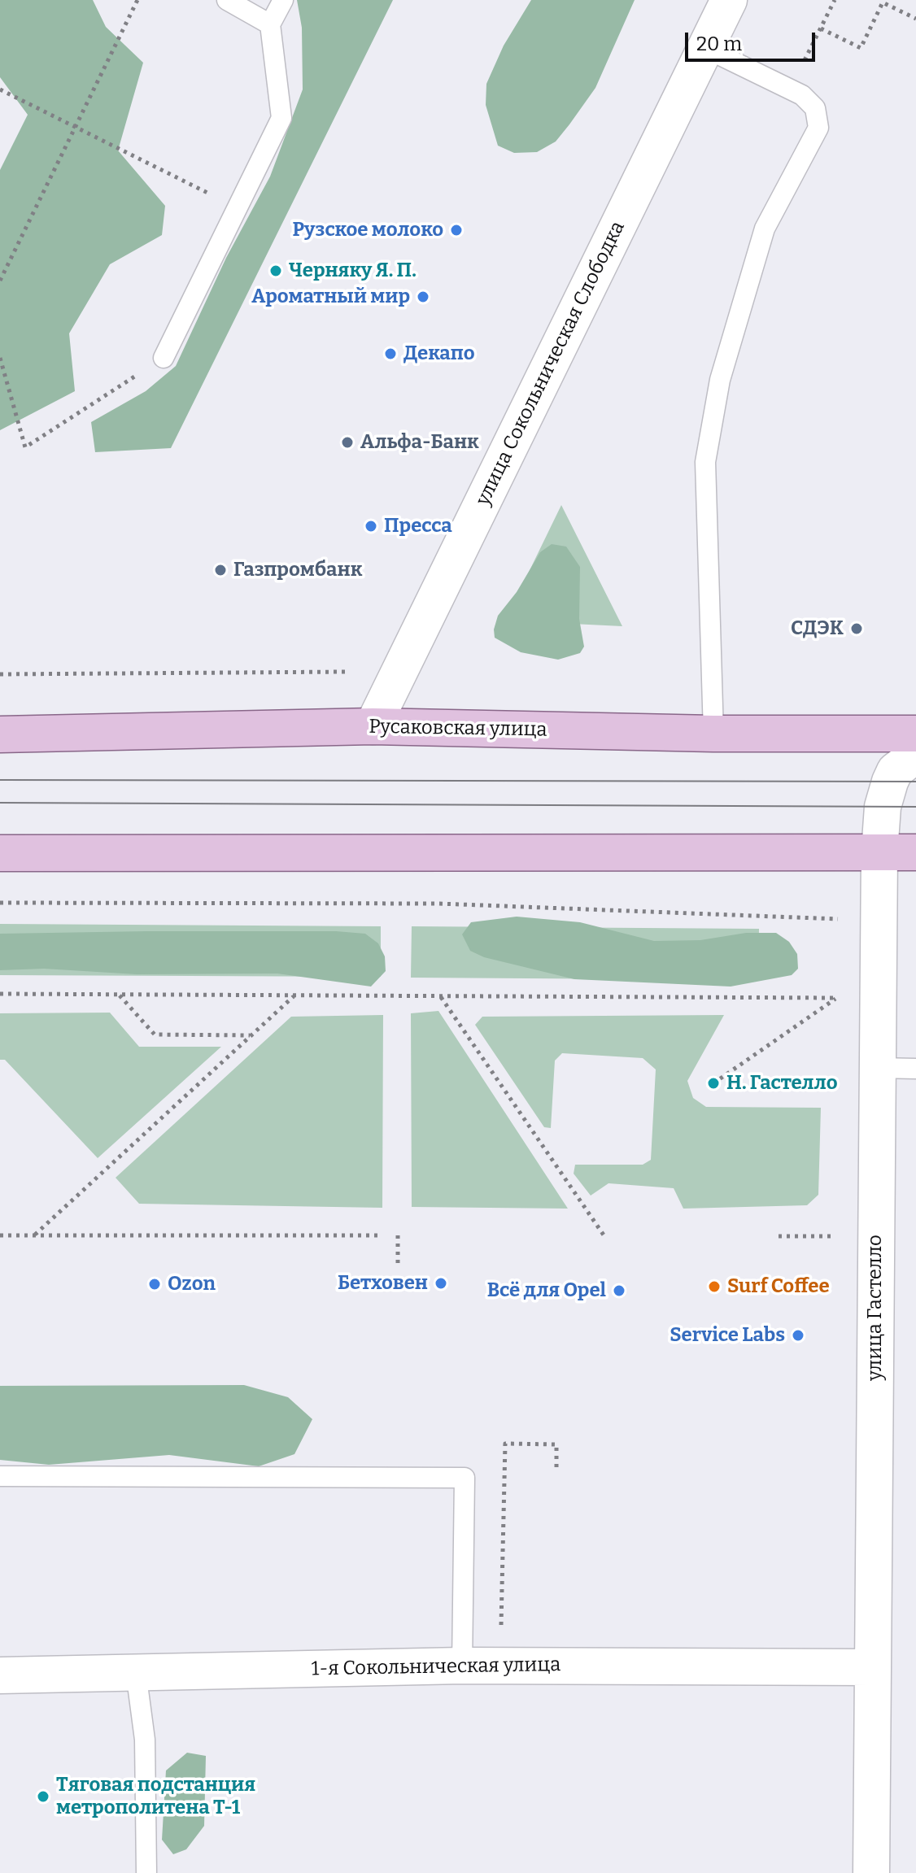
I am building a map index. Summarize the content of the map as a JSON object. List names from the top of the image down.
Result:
{
  "streets": {
    "main road": ["Русаковская улица"],
    "street": ["улица Сокольническая Слободка", "улица Гастелло", "1-я Сокольническая улица"]
  },
  "crossings": [
    ["улица Сокольническая Слободка", "Русаковская улица"],
    ["улица Гастелло", "1-я Сокольническая улица"]
  ],
  "places": [
    "Рузское молоко",
    "Черняку Я. П.",
    "Ароматный мир",
    "Декапо",
    "Альфа-Банк",
    "Пресса",
    "Газпромбанк",
    "СДЭК",
    "Н. Гастелло",
    "Бетховен",
    "Ozon",
    "Surf Coffee",
    "Всё для Opel",
    "Service Labs",
    "Тяговая подстанция метрополитена Т-1"
  ],
  "scale_bar": "20 m"
}
